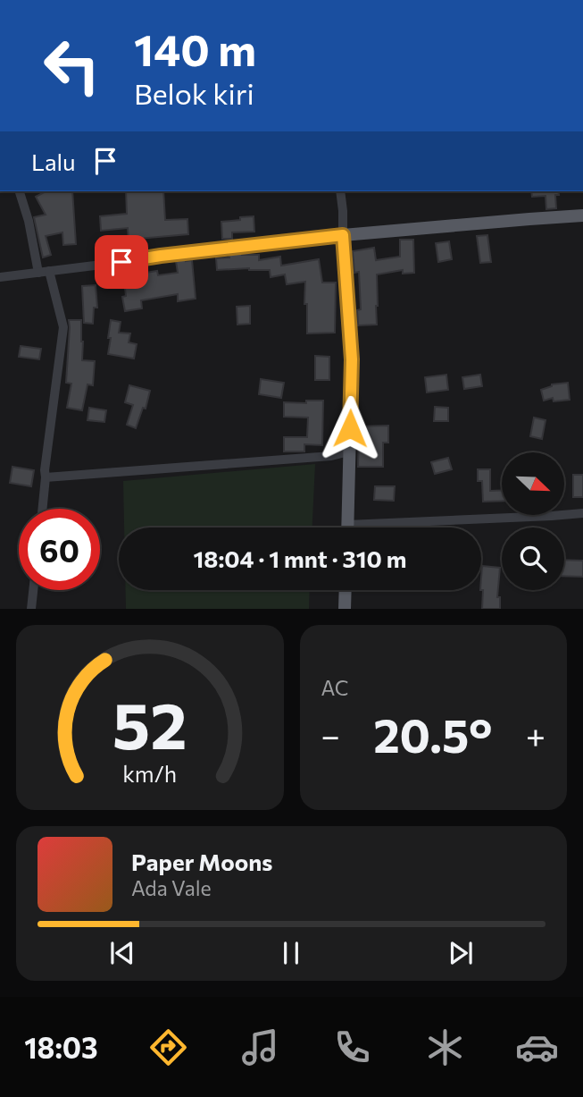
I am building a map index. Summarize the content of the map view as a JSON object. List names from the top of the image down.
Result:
{
  "north": "bottom right",
  "page": {
    "turn": ["140 m", "Belok kiri"],
    "then": "Lalu",
    "limit": "60",
    "trip": "18:04 · 1 mnt · 310 m",
    "tile": "AC",
    "heat": ["−", "20.5°", "+"],
    "song": ["Paper Moons", "Ada Vale"],
    "tabs": "18:03",
    "gauge": ["52", "km/h"]
  }
}
